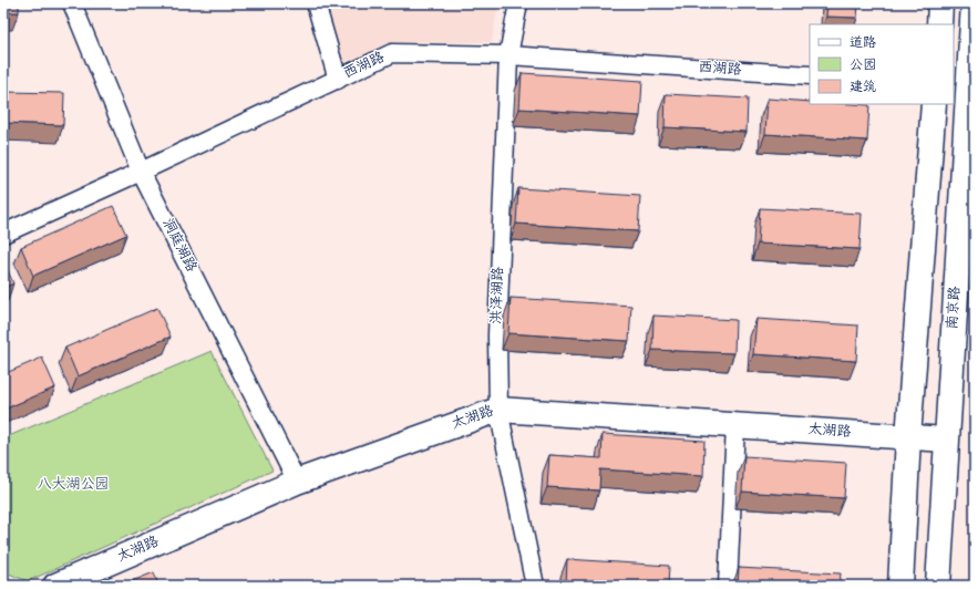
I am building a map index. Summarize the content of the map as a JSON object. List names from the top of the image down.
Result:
{
  "streets": {
    "main road": ["南京路", "太湖路"],
    "street": ["西湖路", "洞庭湖路", "洪泽湖路"]
  },
  "crossings": [
    ["西湖路", "洞庭湖路"],
    ["西湖路", "洪泽湖路"],
    ["洞庭湖路", "太湖路"],
    ["洪泽湖路", "太湖路"],
    ["南京路", "太湖路"]
  ],
  "parks": ["八大湖公园"],
  "legend": ["道路", "公园", "建筑"]
}
